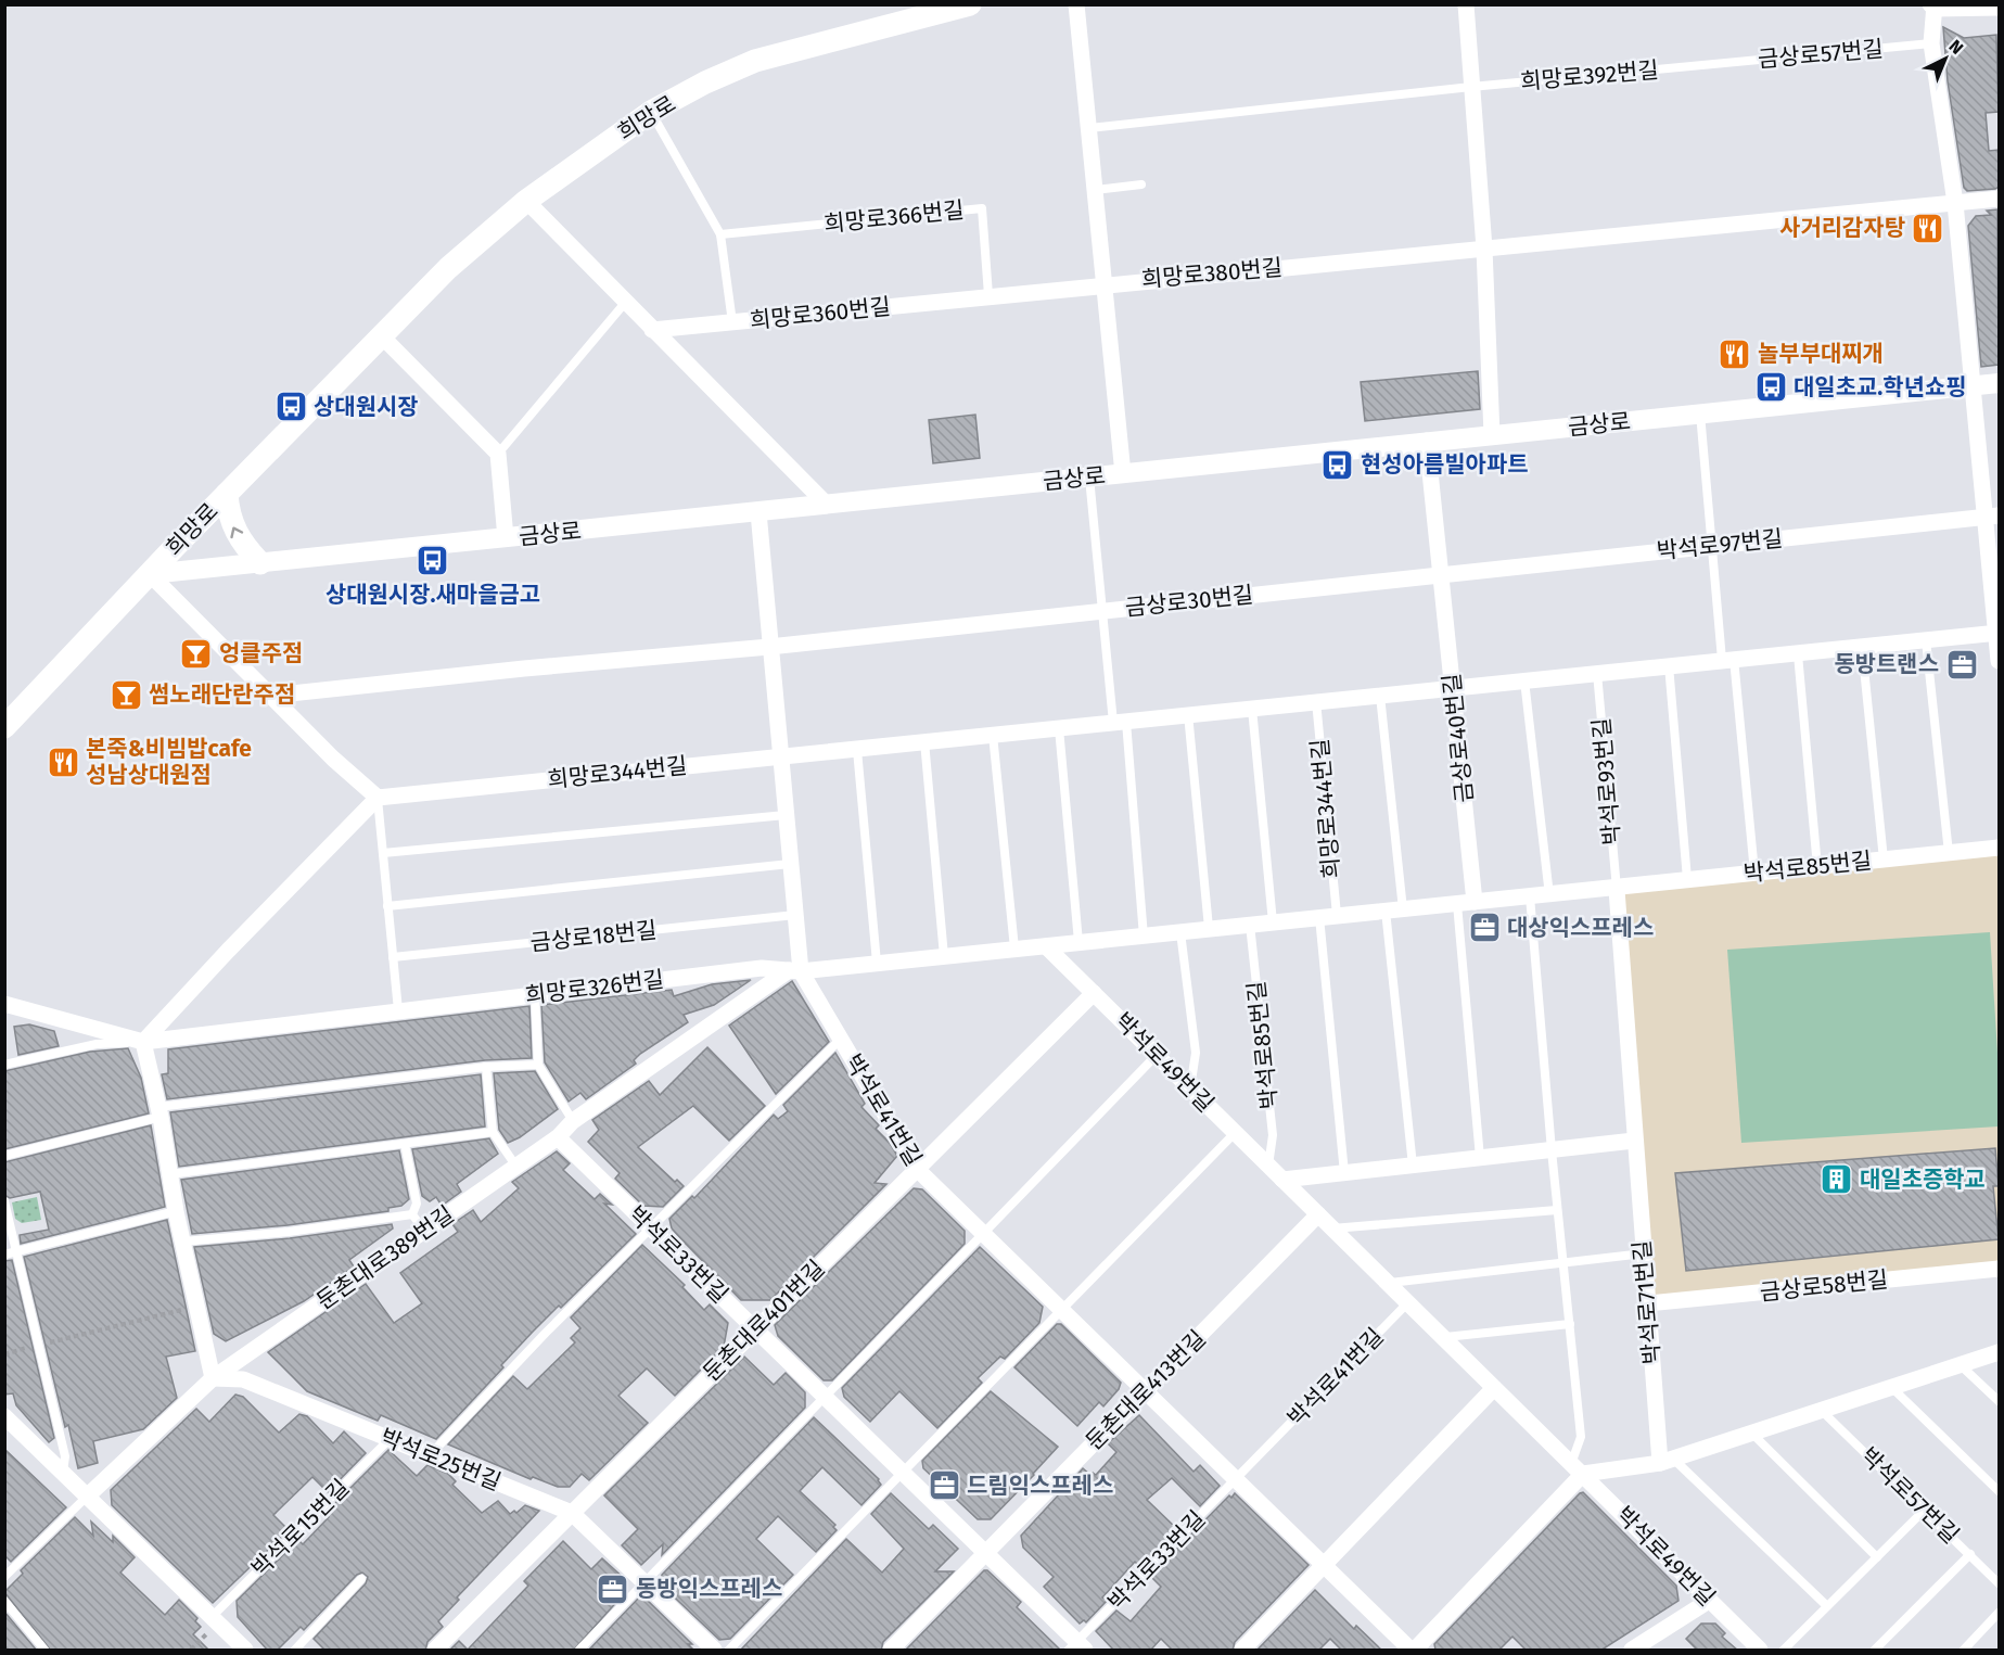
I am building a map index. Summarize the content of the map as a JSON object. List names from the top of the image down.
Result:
{
  "streets": {
    "main road": ["희망로"],
    "street": [
      "희망로380번길",
      "희망로360번길",
      "금상로",
      "박석로97번길",
      "금상로30번길",
      "금상로40번길",
      "희망로344번길",
      "박석로85번길",
      "희망로326번길",
      "박석로49번길",
      "박석로41번길",
      "박석로33번길",
      "둔촌대로389번길",
      "금상로58번길",
      "박석로71번길",
      "둔촌대로401번길",
      "둔촌대로413번길",
      "박석로25번길"
    ],
    "lane": [
      "금상로57번길",
      "희망로392번길",
      "희망로366번길",
      "박석로93번길",
      "금상로18번길",
      "박석로57번길",
      "박석로15번길"
    ]
  },
  "crossings": [
    ["금상로57번길", "희망로392번길"],
    ["희망로", "금상로"],
    ["희망로366번길", "희망로380번길"],
    ["희망로366번길", "희망로360번길"],
    ["희망로380번길", "희망로360번길"],
    ["금상로", "금상로30번길"],
    ["금상로", "금상로40번길"],
    ["박석로97번길", "금상로30번길"],
    ["박석로97번길", "금상로40번길"],
    ["금상로30번길", "금상로40번길"],
    ["금상로30번길", "희망로344번길"],
    ["금상로40번길", "희망로344번길"],
    ["금상로40번길", "박석로85번길"],
    ["희망로344번길", "박석로85번길"],
    ["박석로93번길", "박석로85번길"],
    ["박석로85번길", "희망로326번길"],
    ["박석로85번길", "박석로49번길"],
    ["희망로326번길", "박석로49번길"],
    ["희망로326번길", "박석로41번길"],
    ["희망로326번길", "둔촌대로389번길"],
    ["박석로49번길", "박석로41번길"],
    ["박석로49번길", "둔촌대로401번길"],
    ["박석로49번길", "둔촌대로413번길"],
    ["박석로41번길", "박석로33번길"],
    ["박석로41번길", "둔촌대로389번길"],
    ["박석로41번길", "둔촌대로401번길"],
    ["박석로41번길", "둔촌대로413번길"],
    ["박석로33번길", "둔촌대로389번길"],
    ["박석로33번길", "둔촌대로401번길"],
    ["박석로33번길", "둔촌대로413번길"],
    ["둔촌대로389번길", "박석로25번길"],
    ["금상로58번길", "박석로71번길"],
    ["둔촌대로401번길", "박석로25번길"],
    ["박석로25번길", "박석로15번길"]
  ],
  "places": {
    "restaurant": ["사거리감자탕", "놀부부대찌개", "본죽&비빔밥cafe 성남상대원점"],
    "bus stop": [
      "대일초교.학년쇼핑",
      "상대원시장",
      "현성아름빌아파트",
      "상대원시장.새마을금고"
    ],
    "bar": ["엉클주점", "썸노래단란주점"],
    "office": [
      "동방트랜스",
      "대상익스프레스",
      "드림익스프레스",
      "동방익스프레스"
    ],
    "building": ["대일초증학교"]
  },
  "north": "top right"
}
